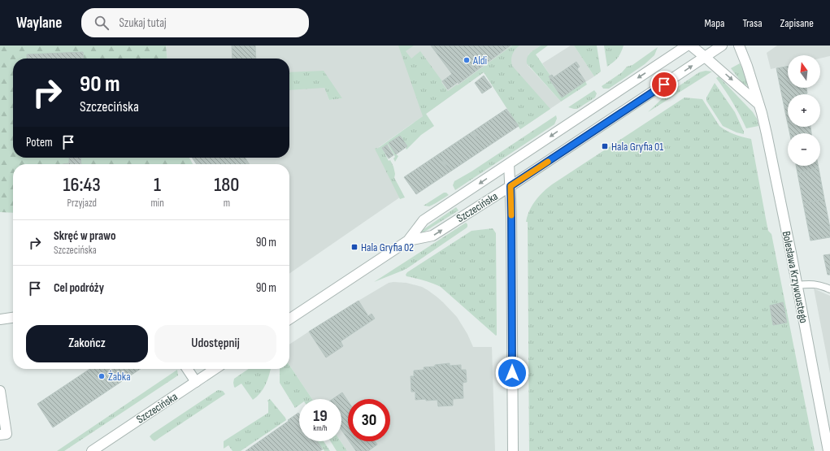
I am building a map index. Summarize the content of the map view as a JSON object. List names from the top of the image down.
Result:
{
  "streets": {
    "street": ["Szczecińska", "Bolesława Krzywoustego"]
  },
  "places": {
    "other": ["Aldi", "Żabka"],
    "transit": ["Hala Gryfia 01", "Hala Gryfia 02"]
  },
  "north": "top",
  "page": {
    "header": "Waylane",
    "search": "Szukaj tutaj",
    "nav": ["Mapa", "Trasa", "Zapisane"],
    "map_buttons": ["+", "−"],
    "turn": ["90 m", "Szczecińska"],
    "then": "Potem",
    "eta": [
      "16:43",
      "Przyjazd",
      "1",
      "min",
      "180",
      "m"
    ],
    "list": [
      {
        "name": "Skręć w prawo",
        "note": "Szczecińska",
        "value": "90 m"
      },
      {
        "name": "Cel podróży",
        "value": "90 m"
      }
    ],
    "buttons": ["Zakończ", "Udostępnij"],
    "speed": "19 km/h",
    "limit": "30"
  }
}
